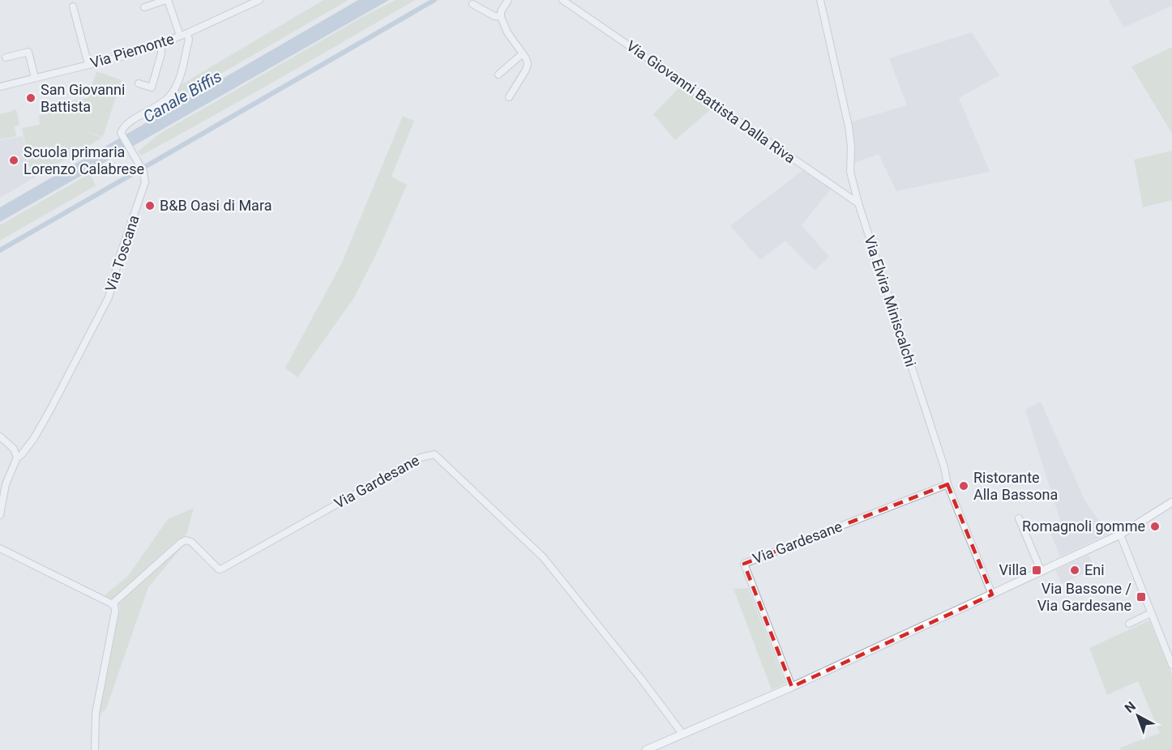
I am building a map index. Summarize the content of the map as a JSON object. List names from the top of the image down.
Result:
{
  "streets": {
    "street": [
      "Via Piemonte",
      "Via Giovanni Battista Dalla Riva",
      "Via Toscana",
      "Via Elvira Miniscalchi",
      "Via Gardesane"
    ]
  },
  "crossings": [
    ["Via Piemonte", "Via Toscana"],
    ["Via Giovanni Battista Dalla Riva", "Via Elvira Miniscalchi"],
    ["Via Elvira Miniscalchi", "Via Gardesane"]
  ],
  "water": ["Canale Biffis"],
  "places": {
    "other": [
      "San Giovanni Battista",
      "Scuola primaria Lorenzo Calabrese",
      "B&B Oasi di Mara",
      "Ristorante Alla Bassona",
      "Romagnoli gomme",
      "Eni"
    ],
    "transit": ["Villa", "Via Bassone / Via Gardesane"]
  },
  "north": "top left"
}
